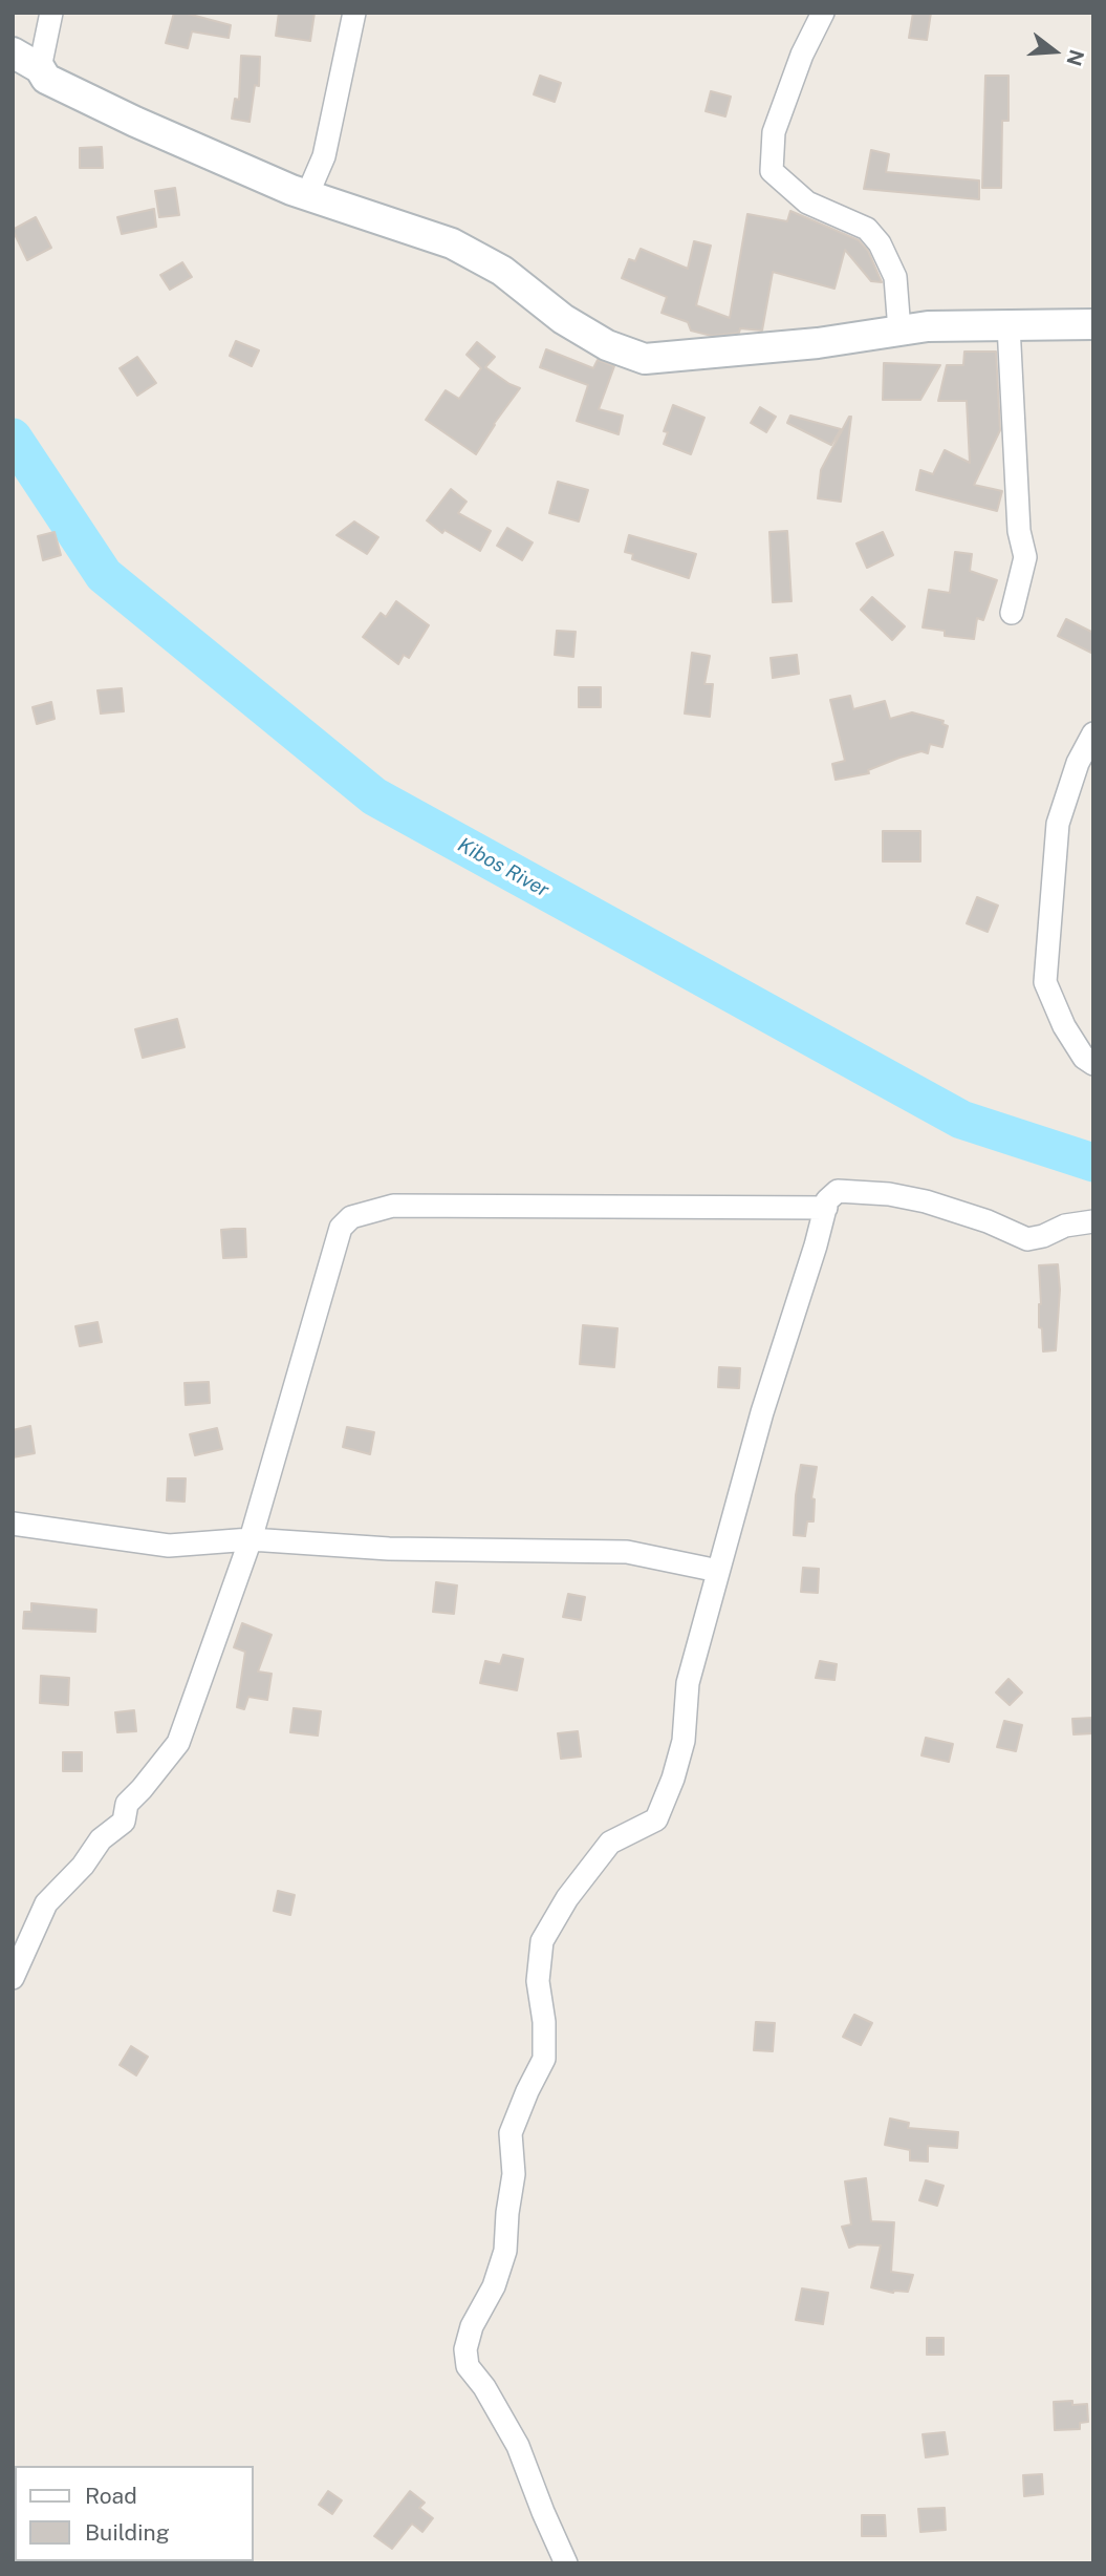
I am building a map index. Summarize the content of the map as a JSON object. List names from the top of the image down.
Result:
{
  "water": ["Kibos River"],
  "legend": ["Road", "Building"],
  "north": "right"
}
